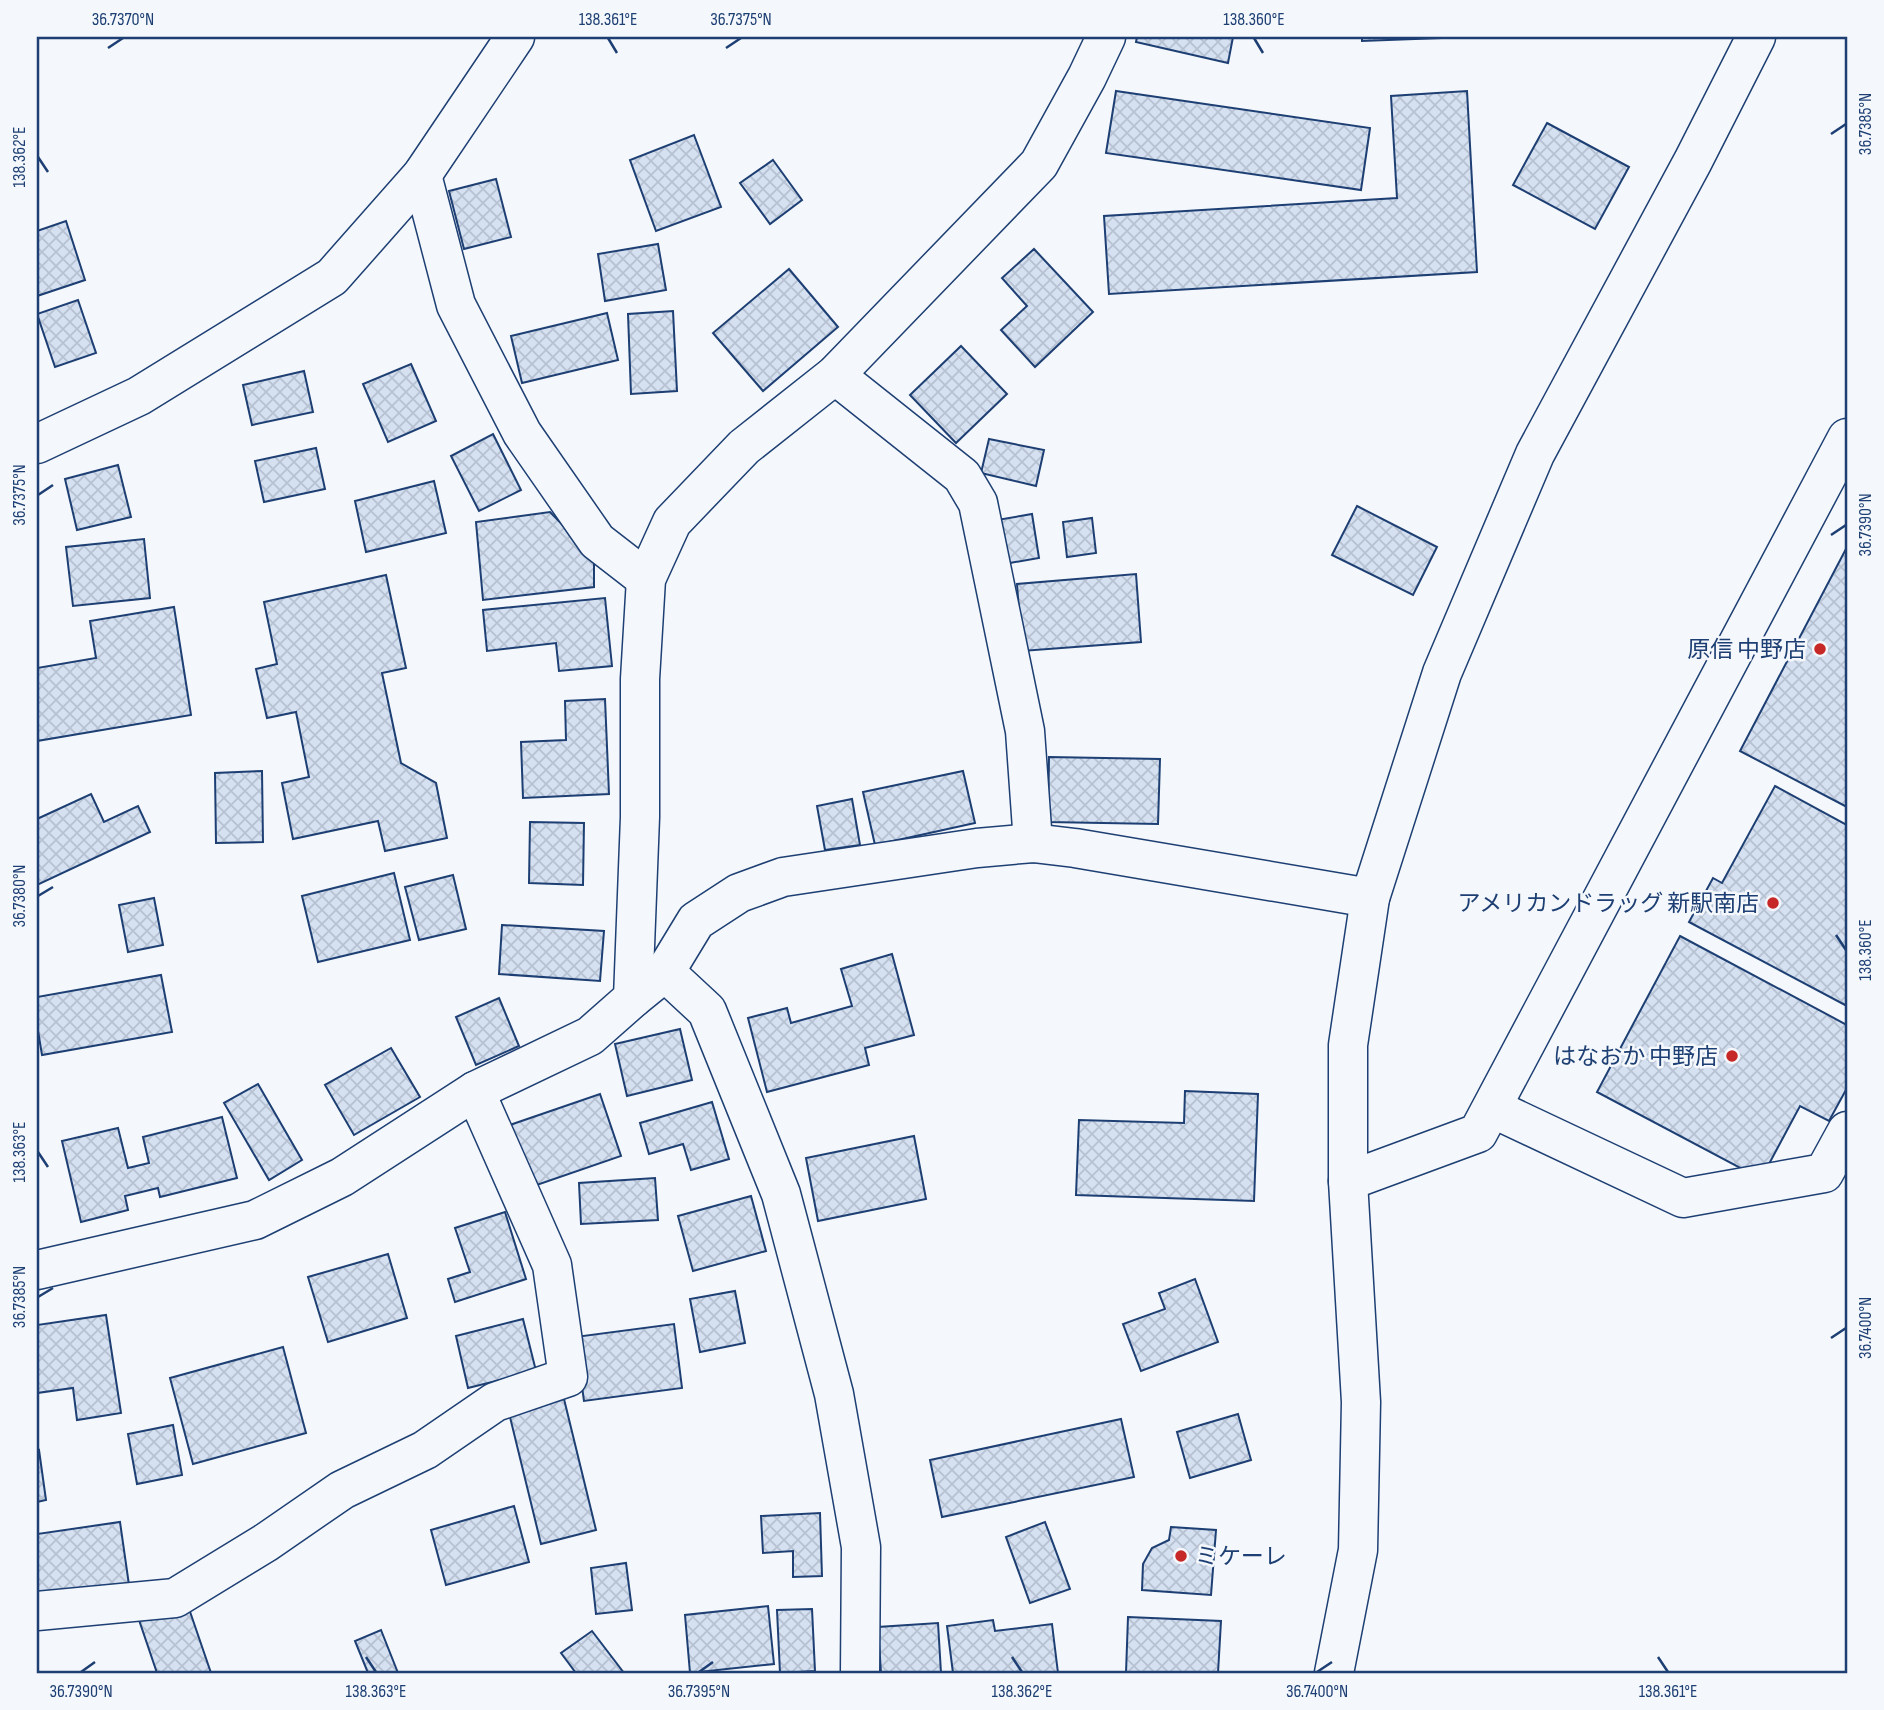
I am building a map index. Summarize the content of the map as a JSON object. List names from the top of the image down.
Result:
{
  "places": [
    "原信 中野店",
    "アメリカンドラッグ 新駅南店",
    "はなおか 中野店",
    "ミケーレ"
  ],
  "coordinates": [
    "36.7370°N",
    "138.361°E",
    "36.7375°N",
    "138.360°E",
    "36.7385°N",
    "138.362°E",
    "36.7390°N",
    "36.7380°N",
    "138.363°E",
    "36.7400°N",
    "36.7395°N"
  ]
}
